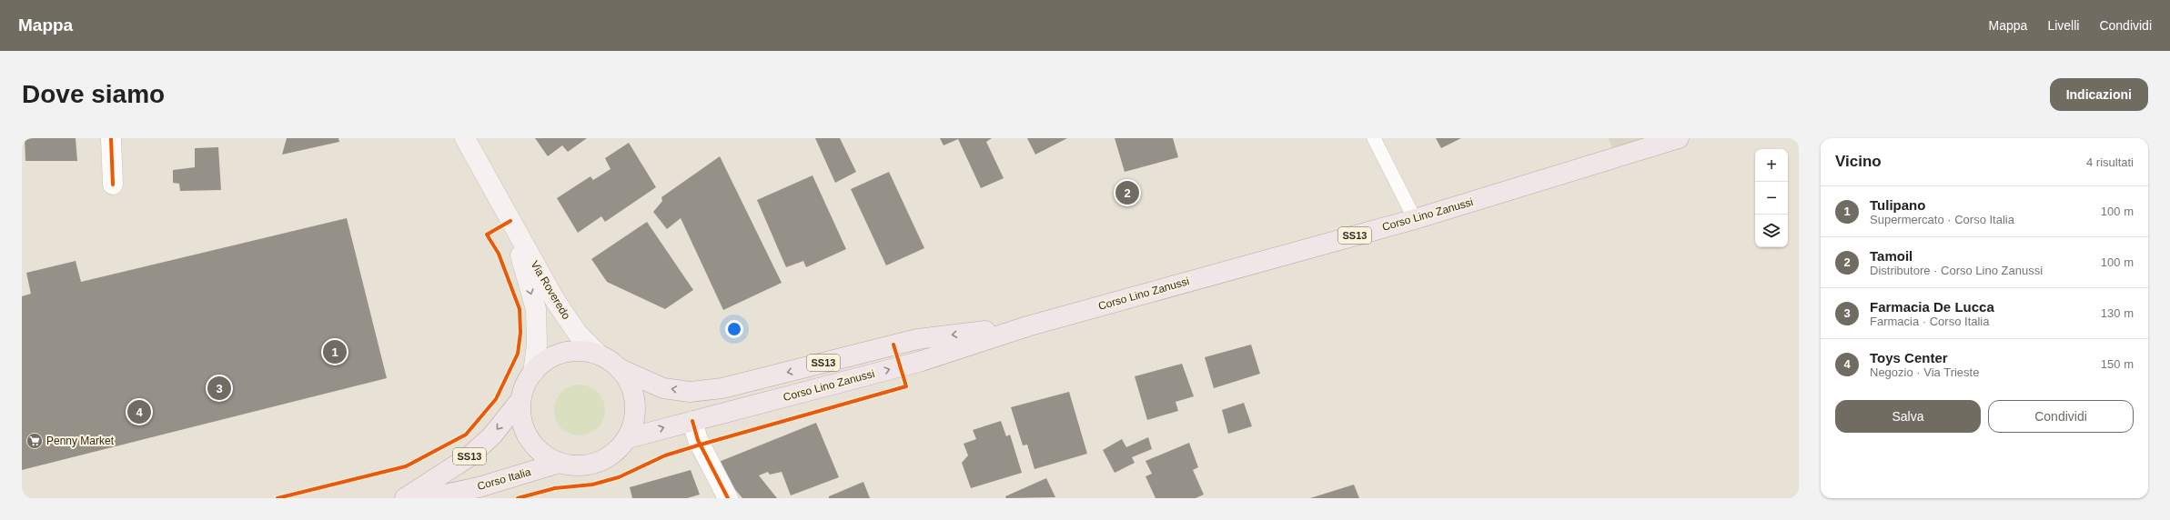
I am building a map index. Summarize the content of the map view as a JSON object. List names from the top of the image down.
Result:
{
  "streets": {
    "main road": [
      "Corso Lino Zanussi",
      "SS13",
      "Via Roveredo",
      "Corso Italia"
    ]
  },
  "crossings": [
    ["Corso Lino Zanussi", "SS13"],
    ["Corso Lino Zanussi", "Via Roveredo"],
    ["Corso Lino Zanussi", "Corso Italia"],
    ["SS13", "Via Roveredo"],
    ["SS13", "Corso Italia"],
    ["Via Roveredo", "Corso Italia"]
  ],
  "places": {
    "supermarket": ["Penny Market"]
  },
  "page": {
    "header": "Mappa",
    "nav": ["Mappa", "Livelli", "Condividi"],
    "buttons": [
      "Indicazioni",
      ["Salva", "Condividi"]
    ],
    "title": "Dove siamo",
    "heading": ["Vicino", "4 risultati"],
    "map_buttons": ["+", "−"],
    "pins": [
      "2",
      "1",
      "3",
      "4"
    ],
    "list": [
      {
        "mark": "1",
        "name": "Tulipano",
        "note": "Supermercato · Corso Italia",
        "value": "100 m"
      },
      {
        "mark": "2",
        "name": "Tamoil",
        "note": "Distributore · Corso Lino Zanussi",
        "value": "100 m"
      },
      {
        "mark": "3",
        "name": "Farmacia De Lucca",
        "note": "Farmacia · Corso Italia",
        "value": "130 m"
      },
      {
        "mark": "4",
        "name": "Toys Center",
        "note": "Negozio · Via Trieste",
        "value": "150 m"
      }
    ]
  }
}
